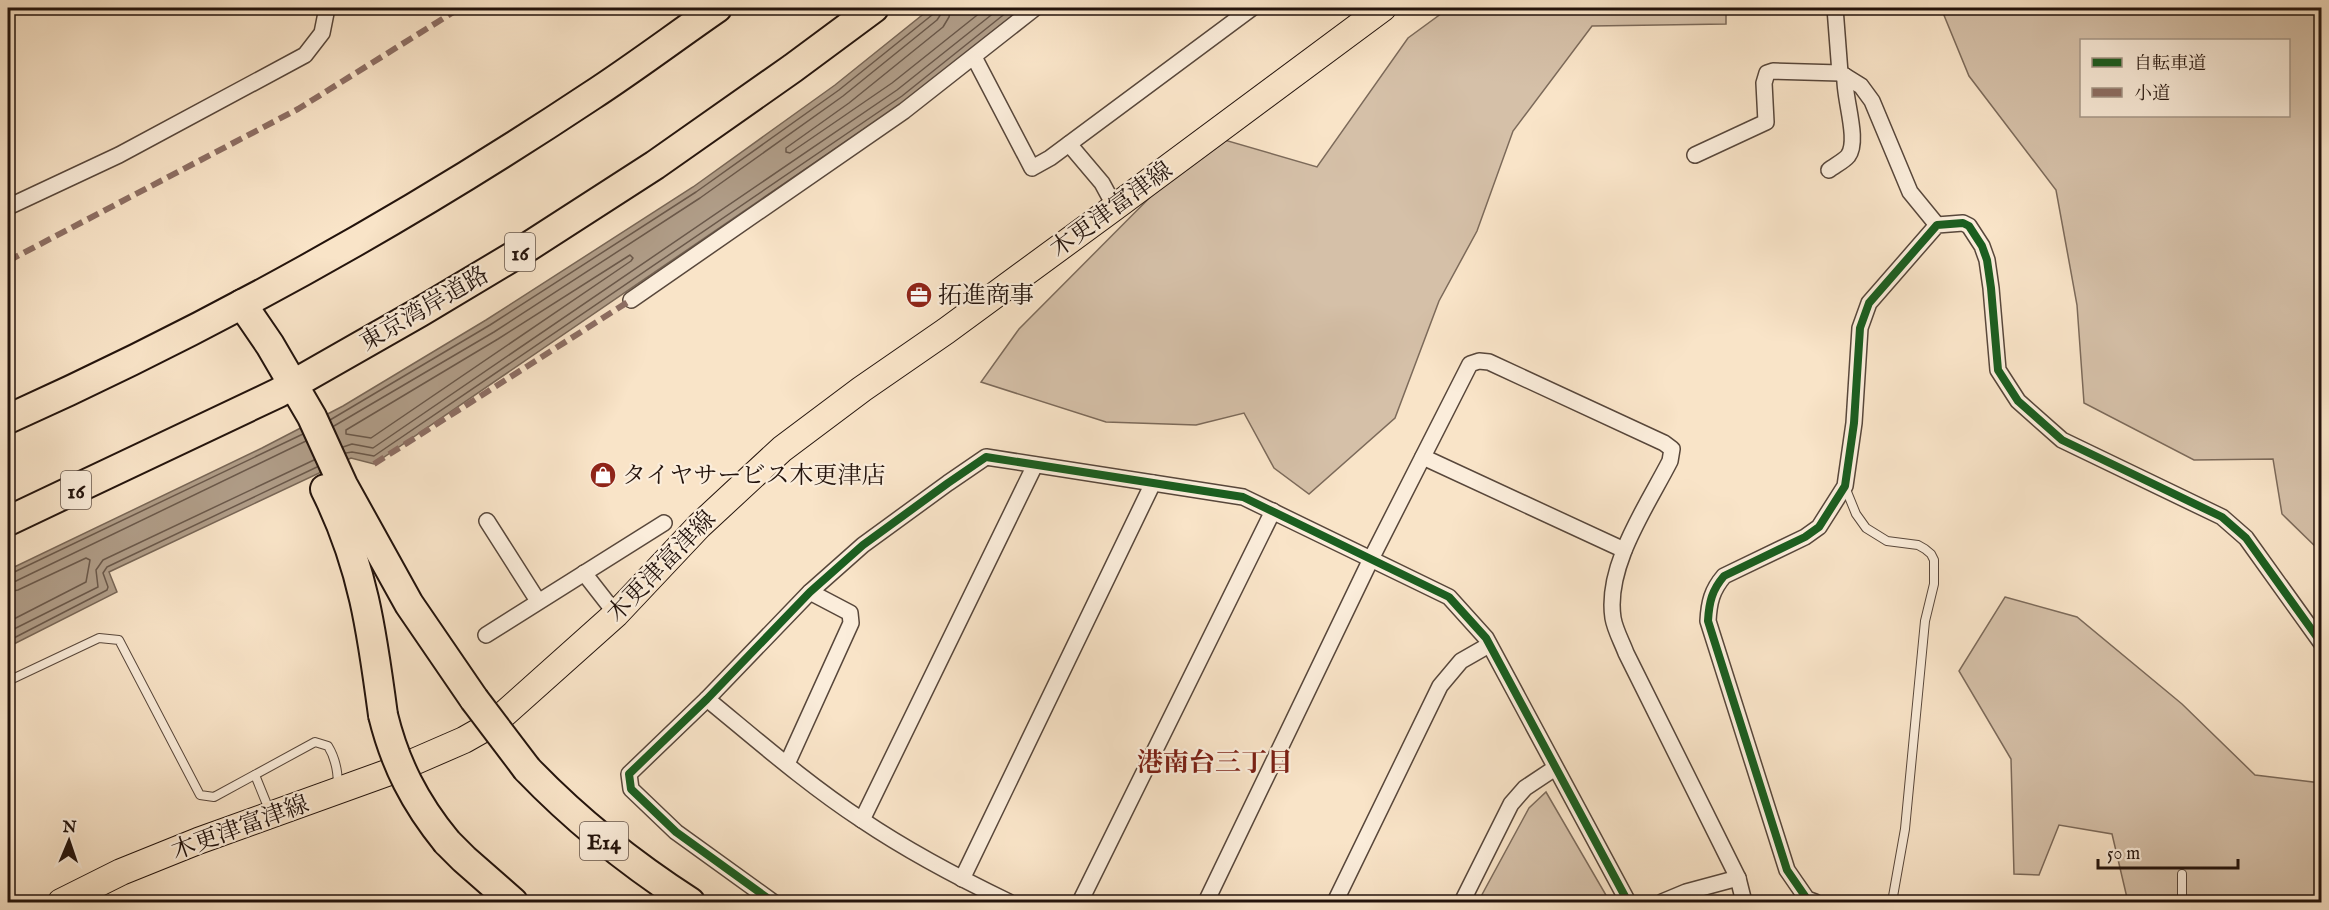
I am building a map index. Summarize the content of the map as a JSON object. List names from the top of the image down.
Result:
{
  "streets": {
    "highway": ["16", "東京湾岸道路", "E14"],
    "main road": ["木更津富津線"]
  },
  "districts": ["港南台三丁目"],
  "places": {
    "office": ["拓進商事"],
    "shop": ["タイヤサービス木更津店"]
  },
  "legend": ["自転車道", "小道"],
  "scale_bar": "50 m",
  "north": "top"
}
